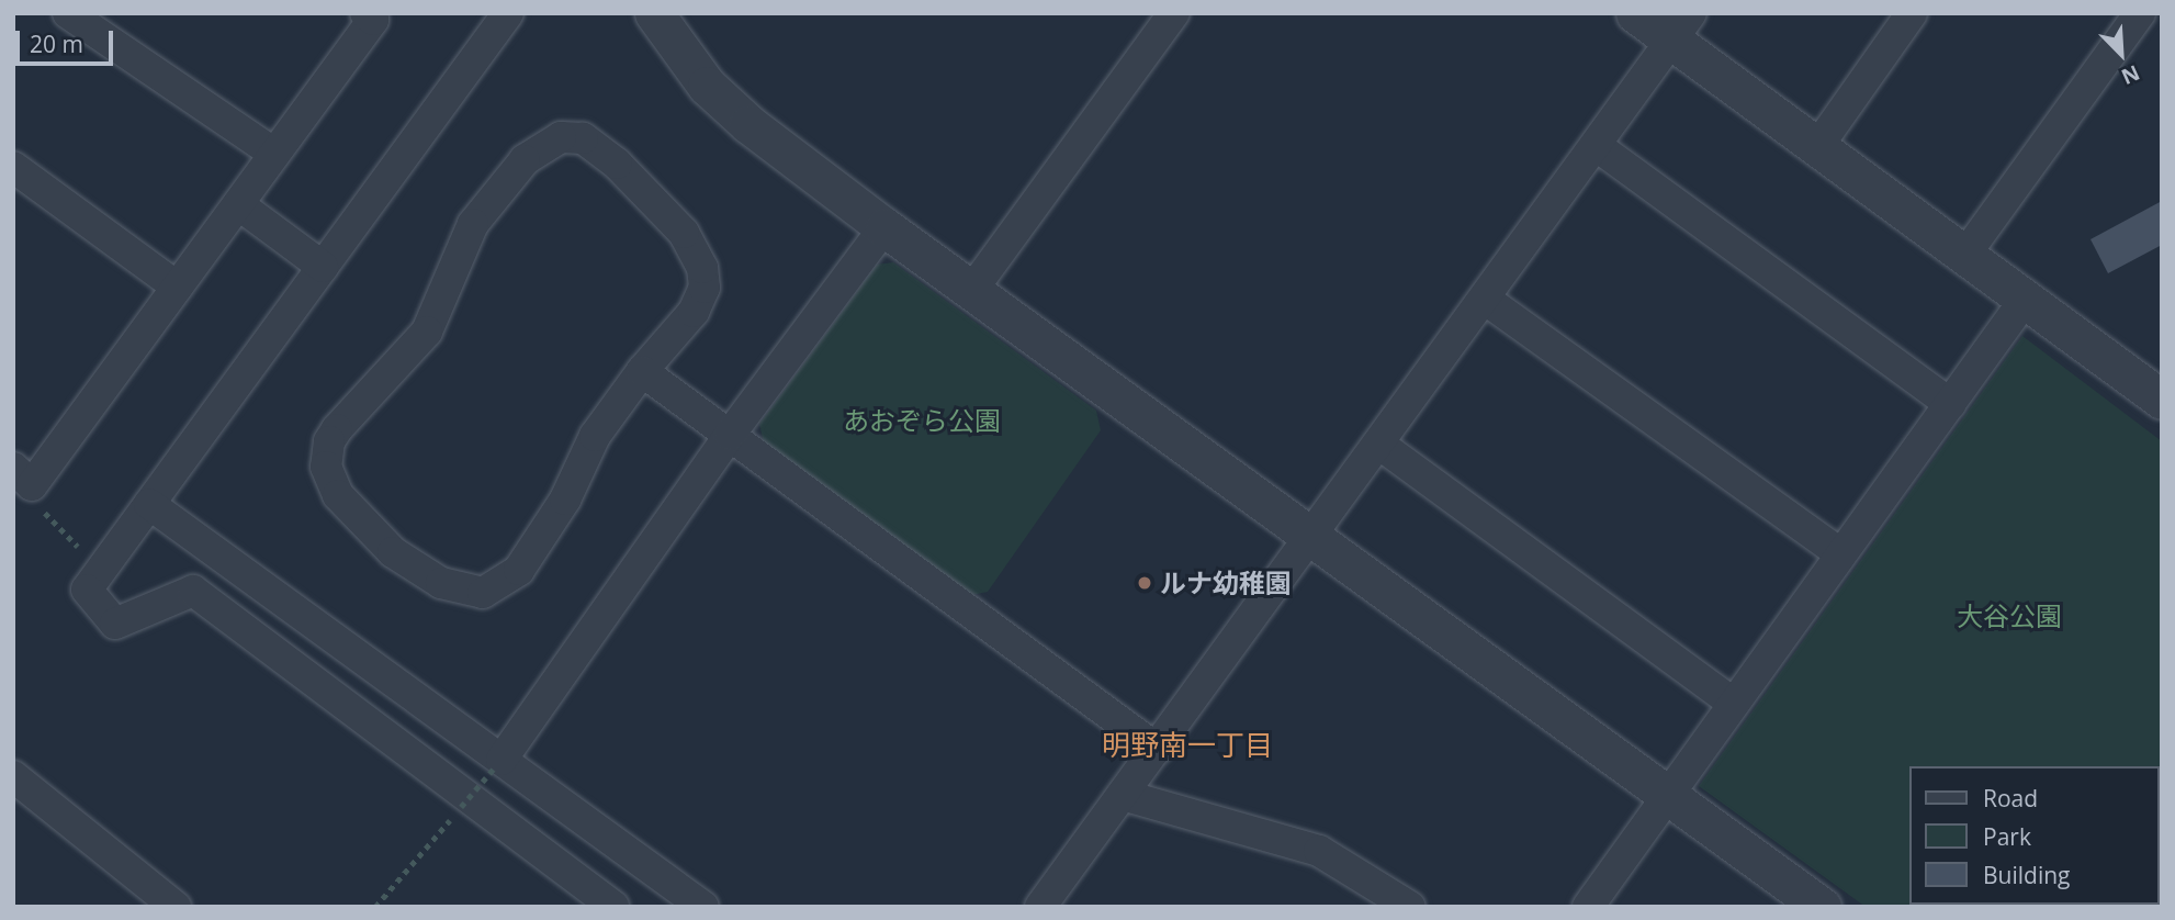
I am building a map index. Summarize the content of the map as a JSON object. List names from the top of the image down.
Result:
{
  "districts": ["明野南一丁目"],
  "parks": ["あおぞら公園", "大谷公園"],
  "places": ["ルナ幼稚園"],
  "legend": ["Road", "Park", "Building"],
  "scale_bar": "20 m",
  "north": "bottom right"
}
